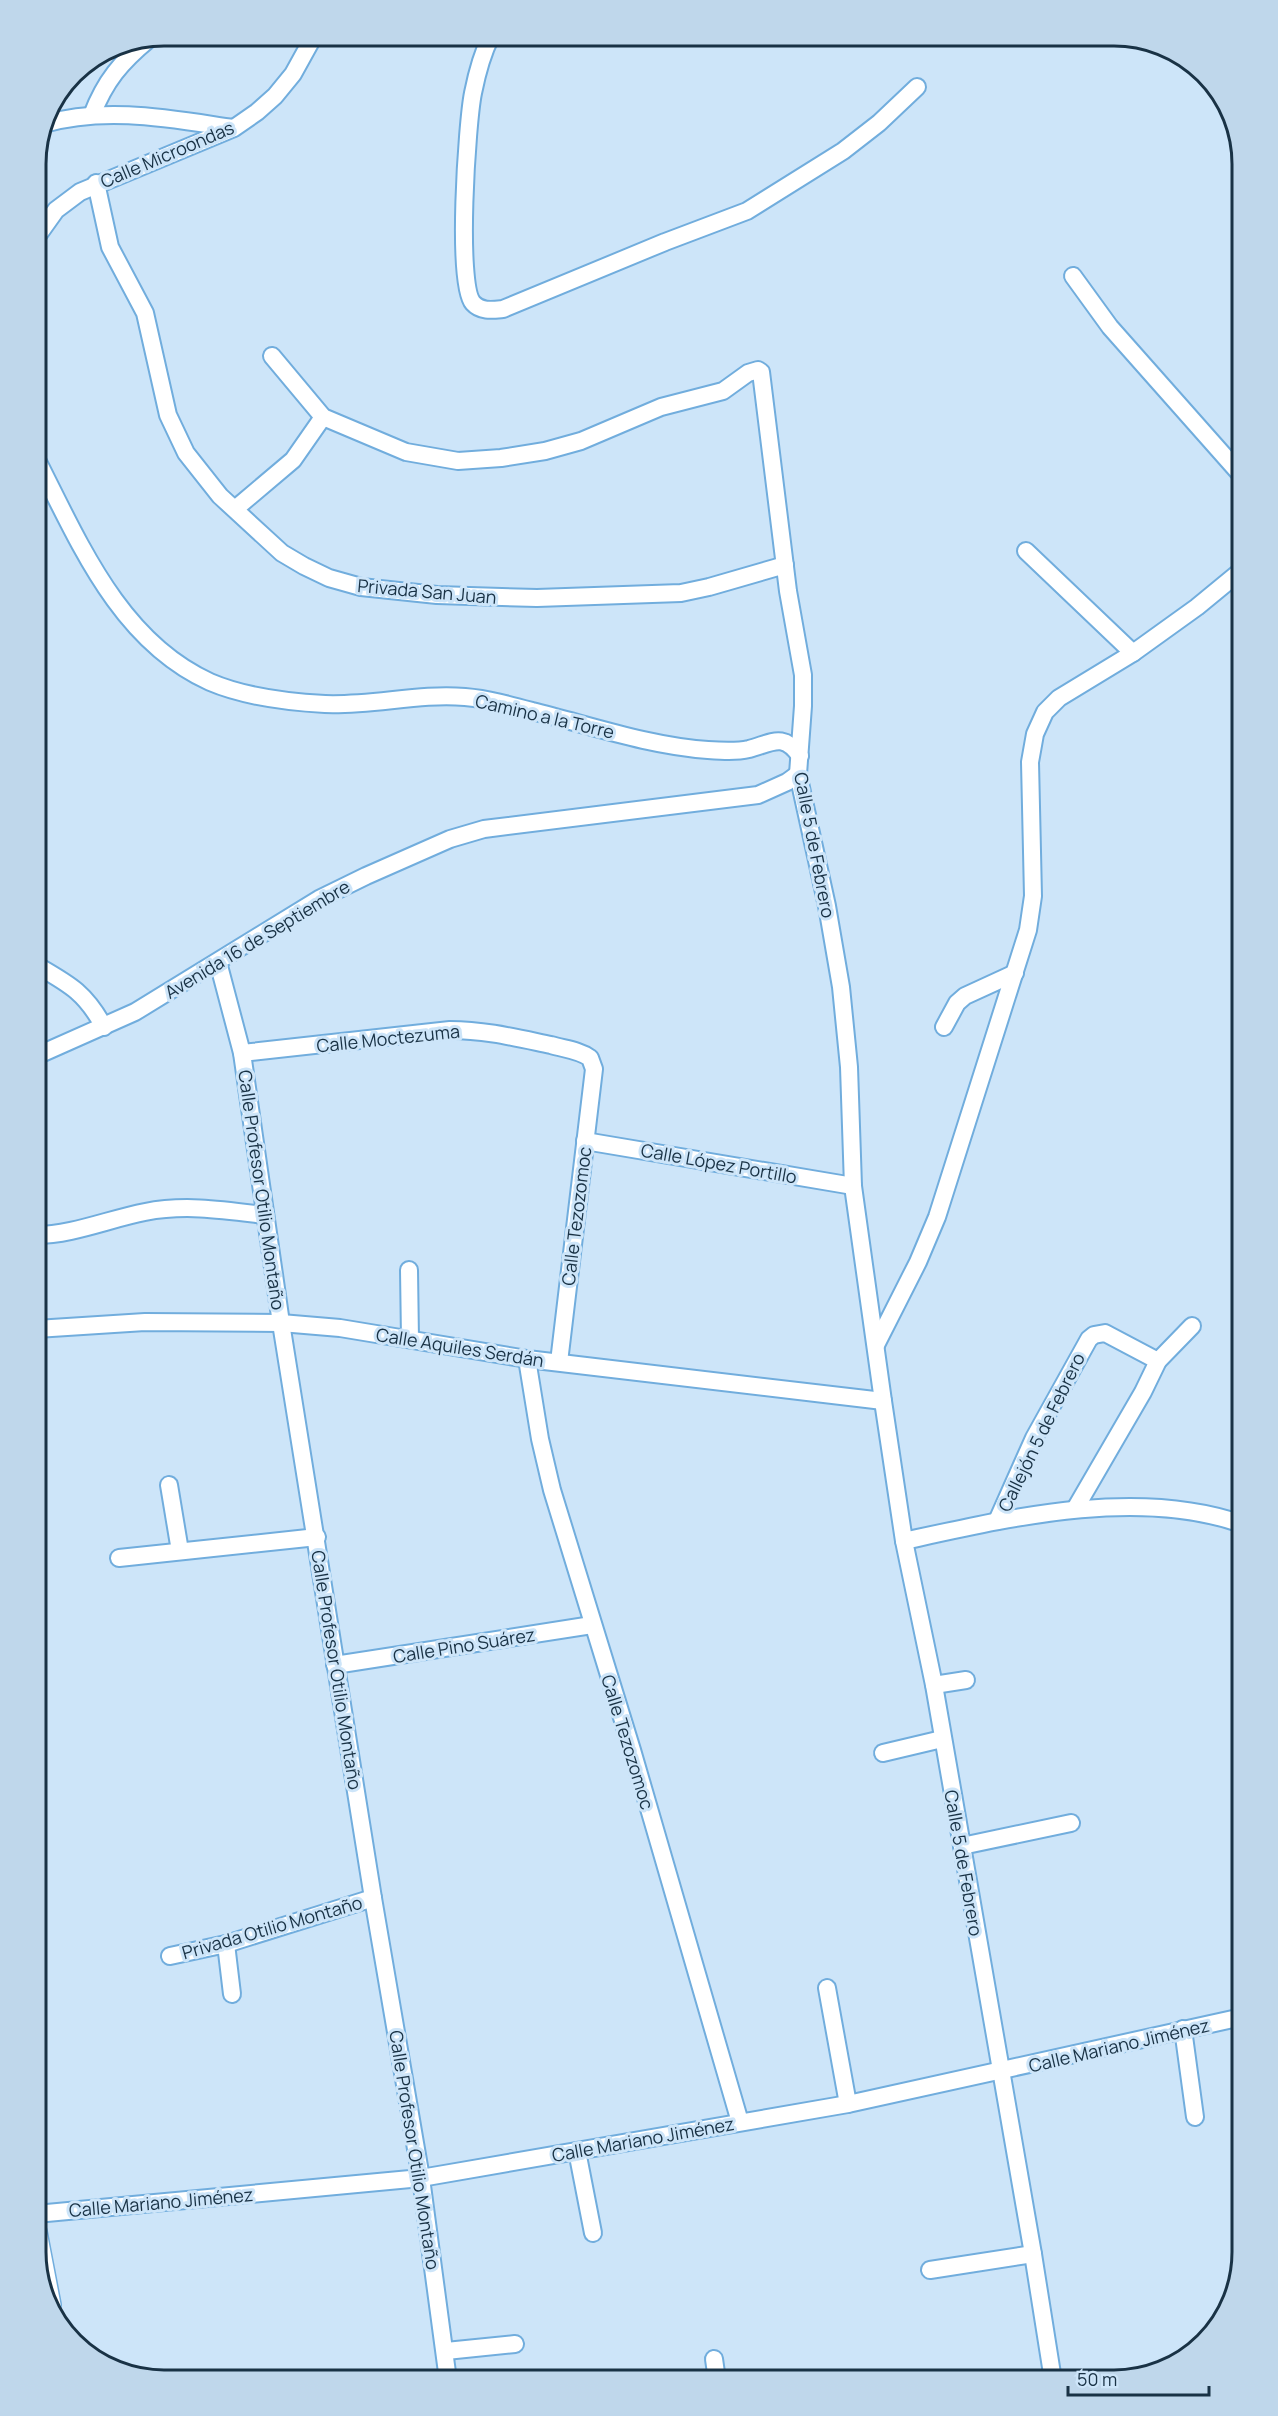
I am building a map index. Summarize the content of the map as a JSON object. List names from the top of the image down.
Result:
{
  "streets": {
    "street": [
      "Calle Microondas",
      "Privada San Juan",
      "Camino a la Torre",
      "Calle 5 de Febrero",
      "Avenida 16 de Septiembre",
      "Calle Moctezuma",
      "Calle López Portillo",
      "Calle Profesor Otilio Montaño",
      "Calle Tezozomoc",
      "Calle Aquiles Serdán",
      "Callejón 5 de Febrero",
      "Calle Pino Suárez",
      "Privada Otilio Montaño",
      "Calle Mariano Jiménez"
    ]
  },
  "crossings": [
    ["Calle Microondas", "Privada San Juan"],
    ["Privada San Juan", "Calle 5 de Febrero"],
    ["Camino a la Torre", "Calle 5 de Febrero"],
    ["Calle 5 de Febrero", "Avenida 16 de Septiembre"],
    ["Calle 5 de Febrero", "Calle López Portillo"],
    ["Calle 5 de Febrero", "Calle Aquiles Serdán"],
    ["Calle 5 de Febrero", "Callejón 5 de Febrero"],
    ["Calle 5 de Febrero", "Calle Mariano Jiménez"],
    ["Avenida 16 de Septiembre", "Calle Profesor Otilio Montaño"],
    ["Calle Moctezuma", "Calle Profesor Otilio Montaño"],
    ["Calle Moctezuma", "Calle Tezozomoc"],
    ["Calle López Portillo", "Calle Tezozomoc"],
    ["Calle Profesor Otilio Montaño", "Calle Aquiles Serdán"],
    ["Calle Profesor Otilio Montaño", "Calle Pino Suárez"],
    ["Calle Profesor Otilio Montaño", "Privada Otilio Montaño"],
    ["Calle Profesor Otilio Montaño", "Calle Mariano Jiménez"],
    ["Calle Tezozomoc", "Calle Aquiles Serdán"],
    ["Calle Tezozomoc", "Calle Pino Suárez"],
    ["Calle Tezozomoc", "Calle Mariano Jiménez"]
  ],
  "scale_bar": "50 m"
}
